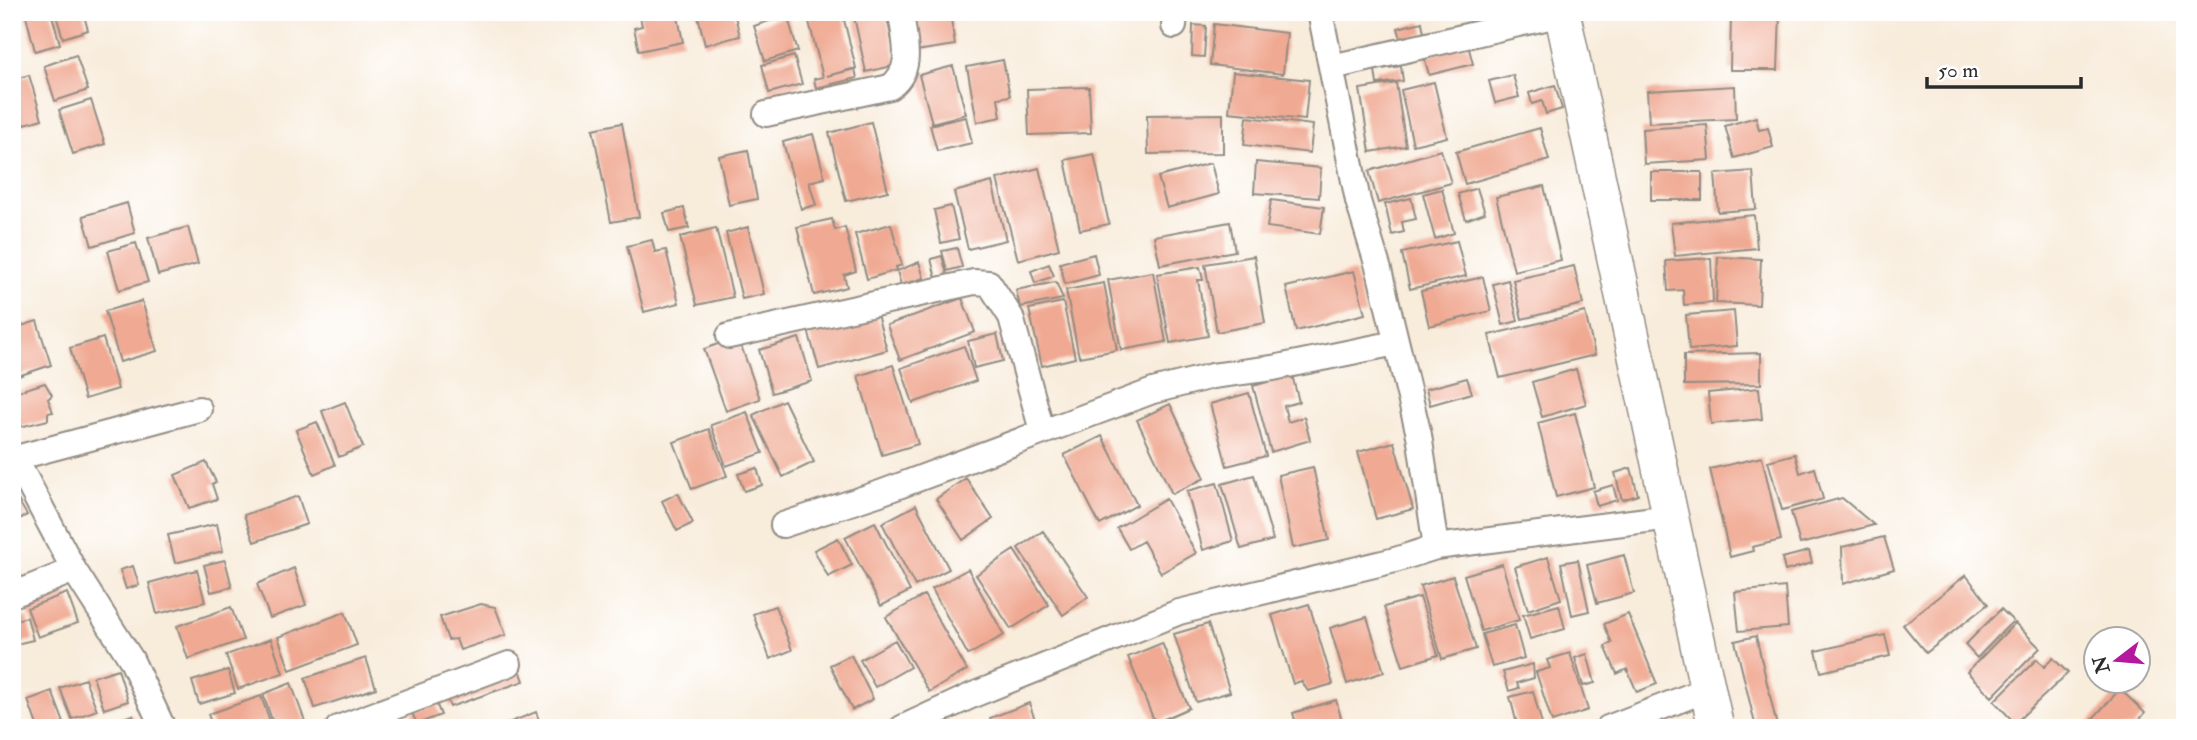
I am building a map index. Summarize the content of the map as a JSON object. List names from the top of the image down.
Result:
{
  "scale_bar": "50 m",
  "north": "left"
}
